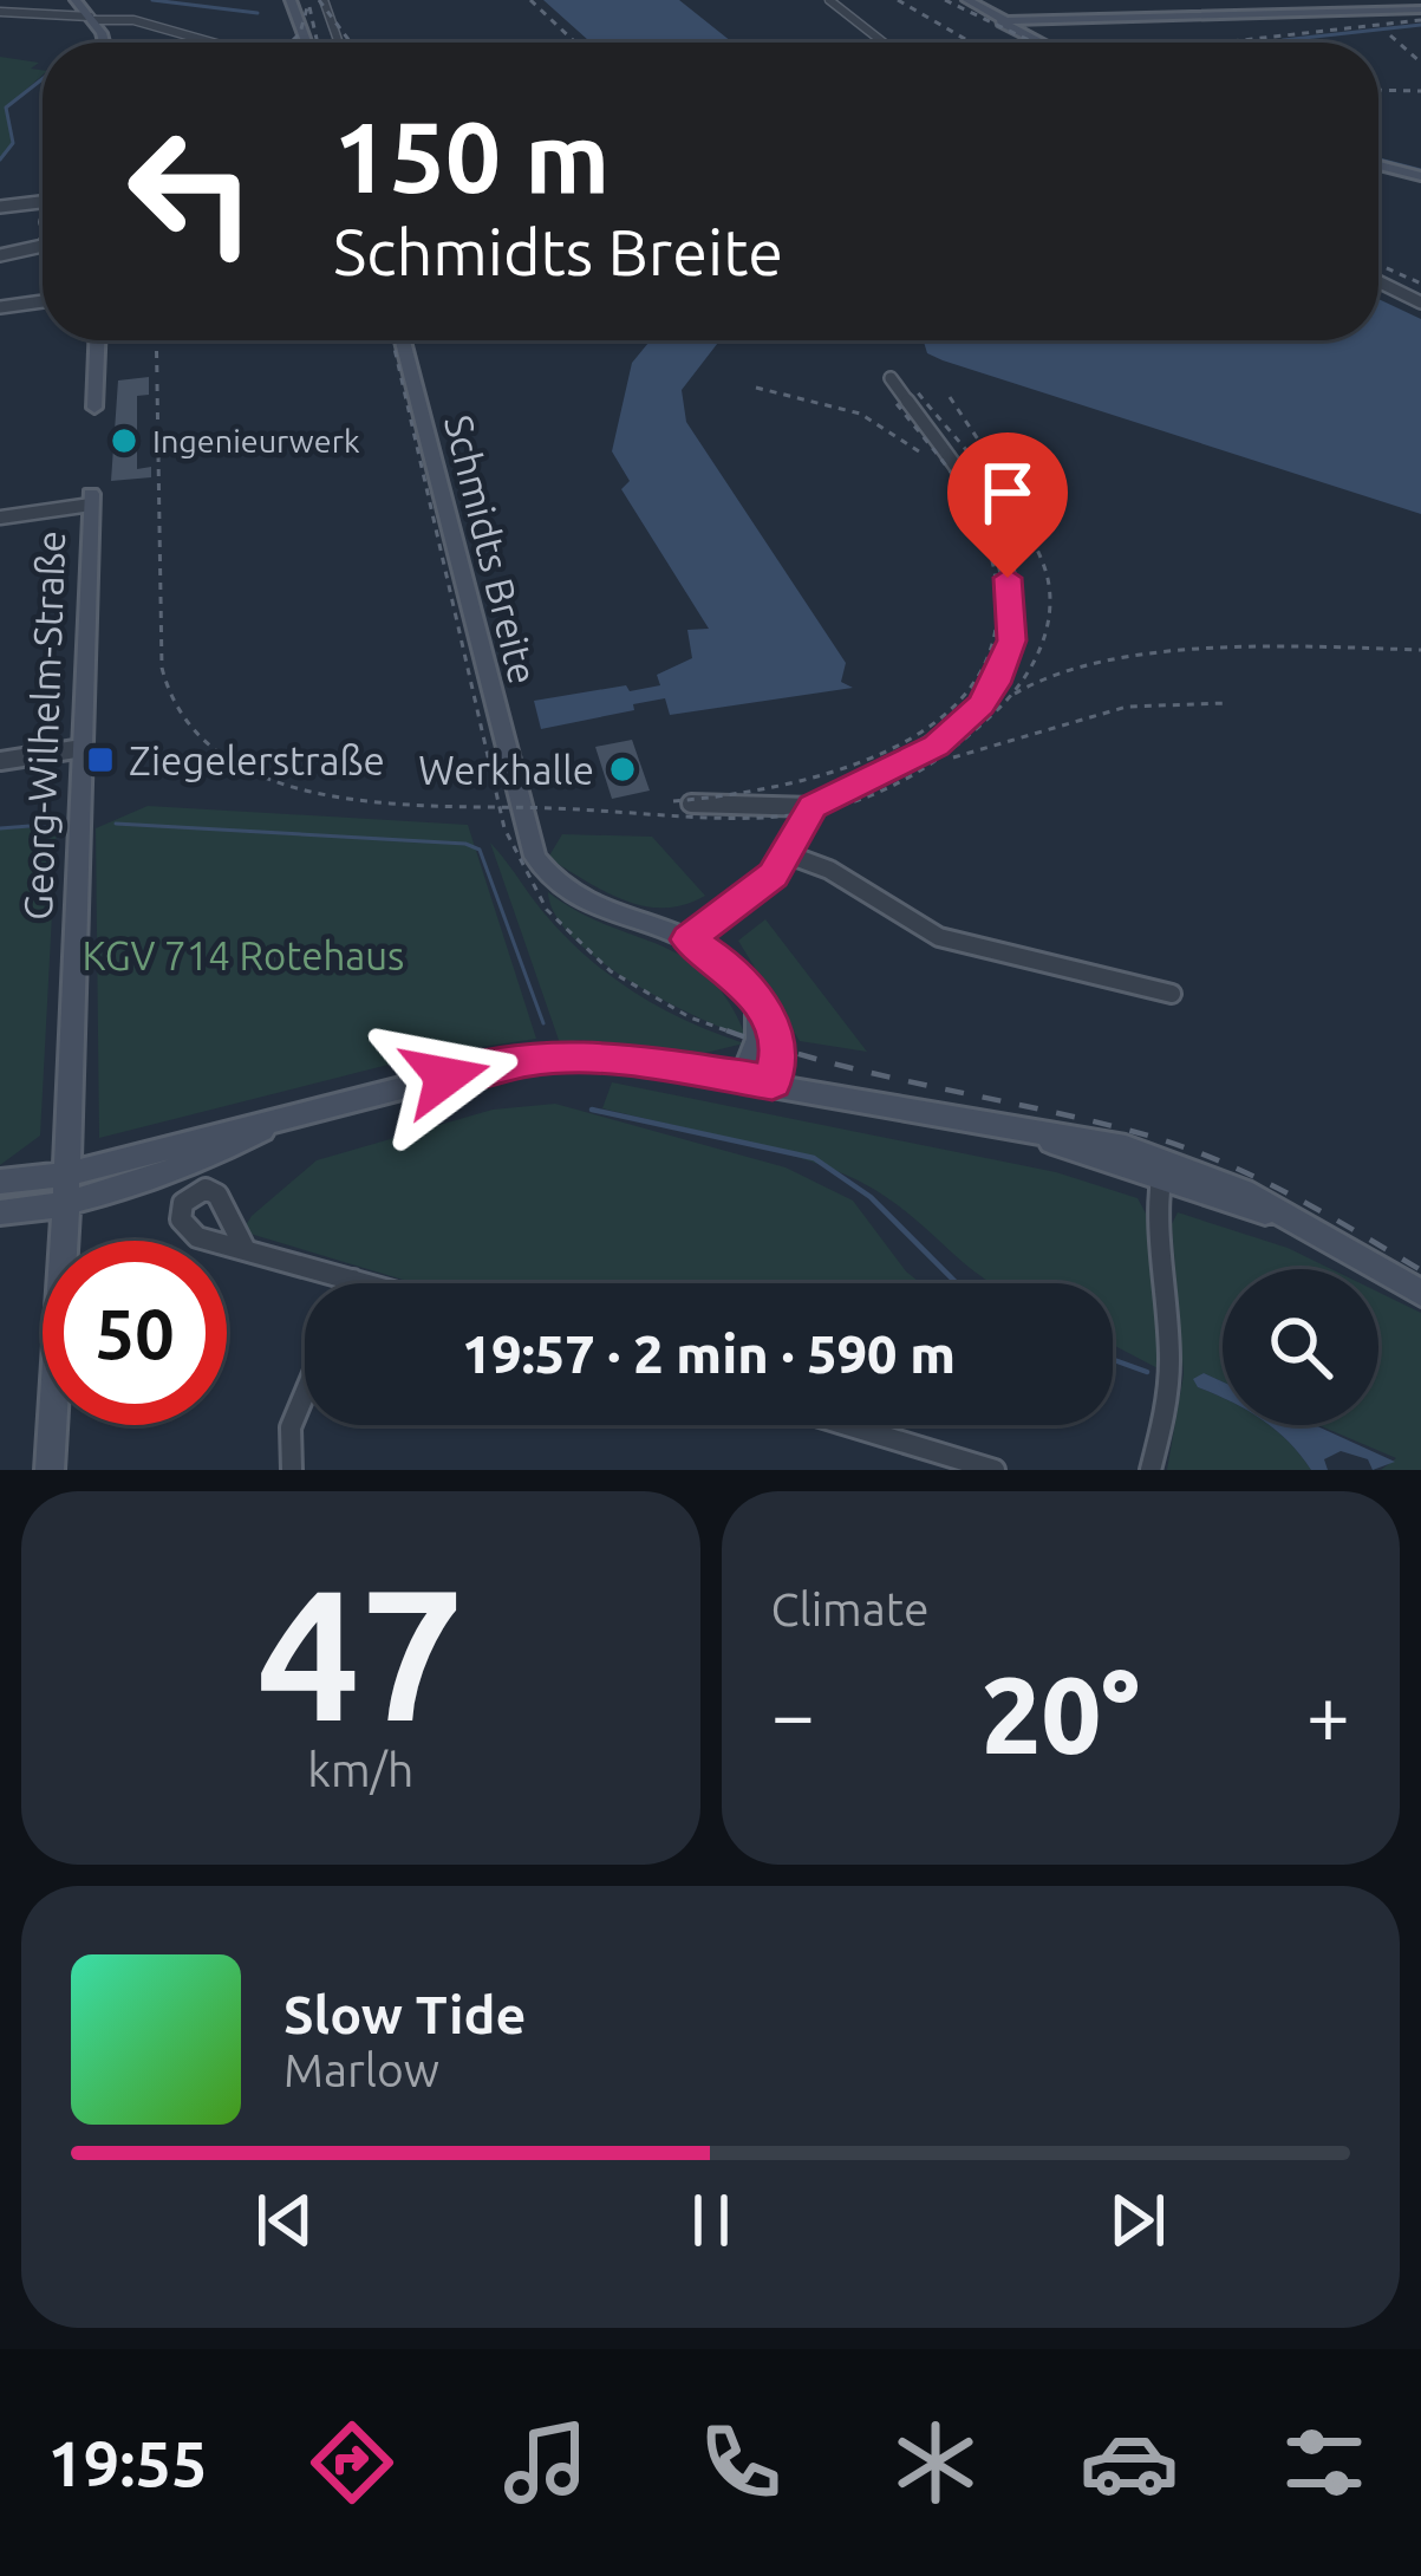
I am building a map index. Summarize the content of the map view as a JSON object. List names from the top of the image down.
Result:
{
  "streets": {
    "main road": ["Schmidts Breite", "Georg-Wilhelm-Straße"]
  },
  "parks": ["KGV 714 Rotehaus"],
  "places": {
    "other": ["Ingenieurwerk", "Werkhalle"],
    "transit": ["Ziegelerstraße"]
  },
  "page": {
    "turn": ["150 m", "Schmidts Breite"],
    "limit": "50",
    "trip": "19:57 · 2 min · 590 m",
    "tile": [
      ["47", "km/h"],
      "Climate"
    ],
    "heat": ["−", "20°", "+"],
    "song": ["Slow Tide", "Marlow"],
    "tabs": "19:55"
  }
}
